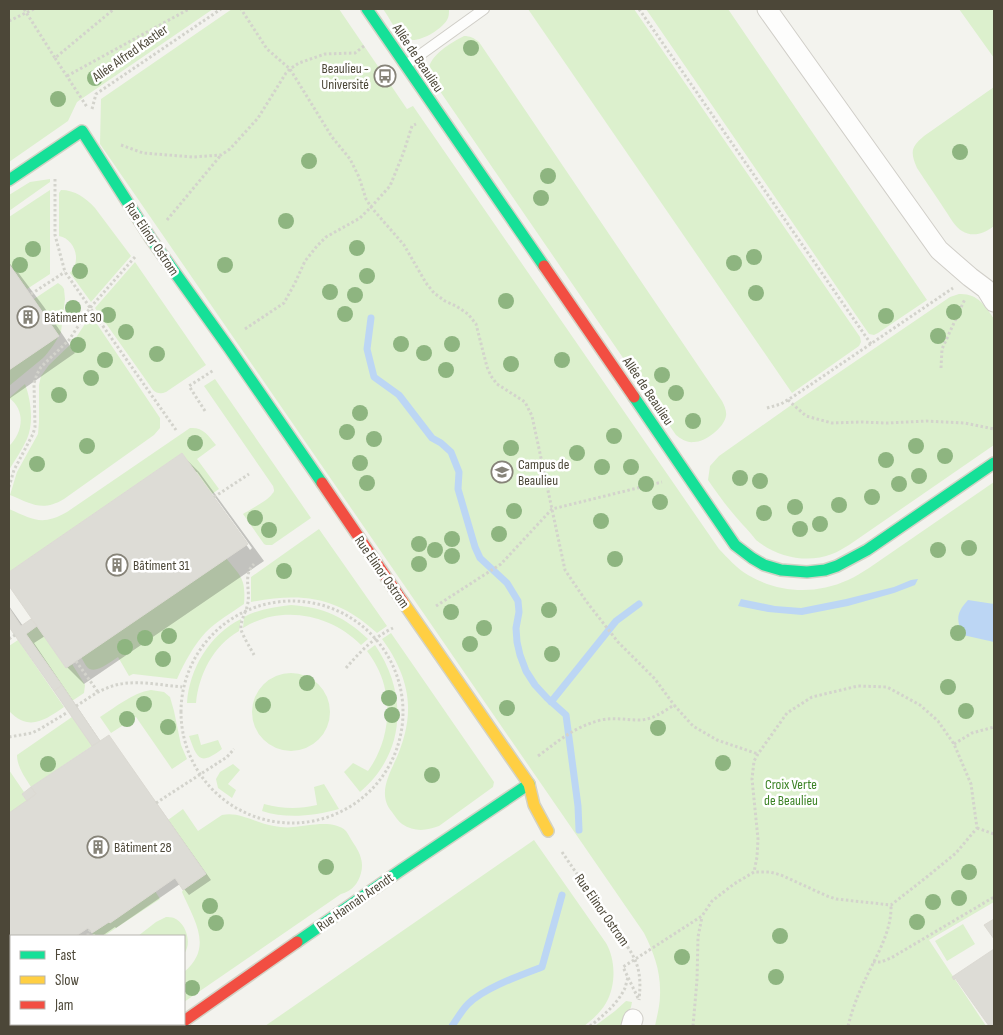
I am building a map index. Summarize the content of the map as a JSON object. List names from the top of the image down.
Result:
{
  "streets": {
    "street": ["Allée de Beaulieu", "Rue Elinor Ostrom", "Rue Hannah Arendt"],
    "path": ["Allée Alfred Kastler"]
  },
  "crossings": [
    ["Rue Elinor Ostrom", "Rue Hannah Arendt"]
  ],
  "parks": ["Croix Verte de Beaulieu"],
  "places": {
    "bus stop": ["Beaulieu - Université"],
    "building": ["Bâtiment 30", "Bâtiment 31", "Bâtiment 28"],
    "school or university": ["Campus de Beaulieu"]
  },
  "legend": ["Fast", "Slow", "Jam"]
}
